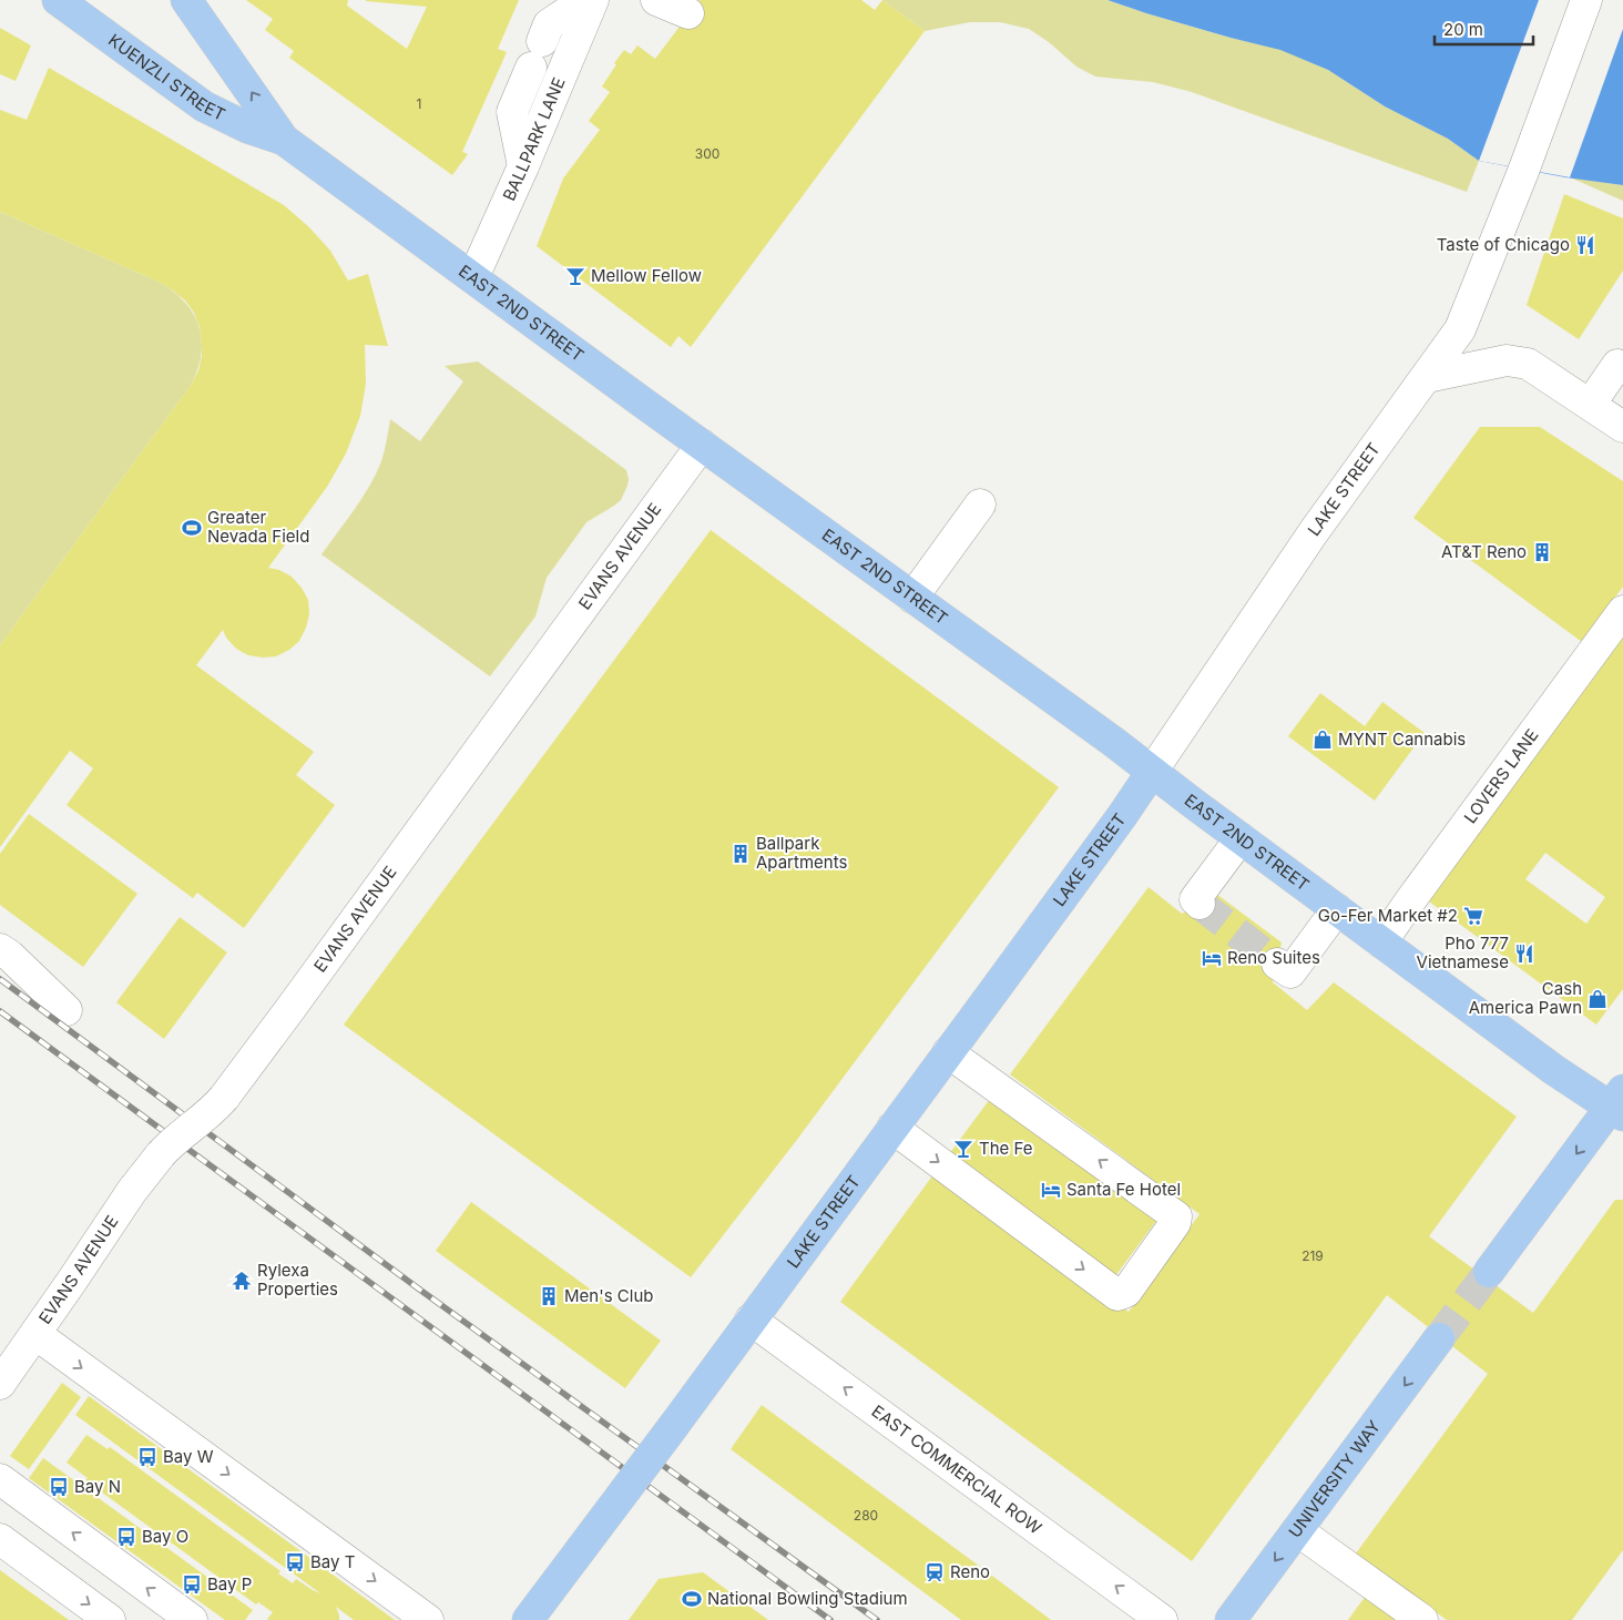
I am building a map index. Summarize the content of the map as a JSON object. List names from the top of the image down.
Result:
{
  "streets": {
    "main road": [
      "KUENZLI STREET",
      "EAST 2ND STREET",
      "LAKE STREET",
      "UNIVERSITY WAY"
    ],
    "street": [
      "BALLPARK LANE",
      "EVANS AVENUE",
      "LOVERS LANE",
      "EAST COMMERCIAL ROW"
    ]
  },
  "crossings": [
    ["KUENZLI STREET", "EAST 2ND STREET"],
    ["BALLPARK LANE", "EAST 2ND STREET"],
    ["EAST 2ND STREET", "LAKE STREET"],
    ["EAST 2ND STREET", "EVANS AVENUE"],
    ["EAST 2ND STREET", "LOVERS LANE"],
    ["LAKE STREET", "EAST COMMERCIAL ROW"]
  ],
  "one_way": ["EAST COMMERCIAL ROW", "UNIVERSITY WAY"],
  "places": {
    "restaurant": ["Taste of Chicago", "Pho 777 Vietnamese"],
    "bar": ["Mellow Fellow", "The Fe"],
    "sports": ["Greater Nevada Field", "National Bowling Stadium"],
    "building": ["AT&T Reno", "Ballpark Apartments", "Men's Club"],
    "shop": ["MYNT Cannabis", "Cash America Pawn"],
    "supermarket": ["Go-Fer Market #2"],
    "hotel": ["Reno Suites", "Santa Fe Hotel"],
    "temple": ["Rylexa Properties"],
    "bus stop": [
      "Bay W",
      "Bay N",
      "Bay O",
      "Bay T",
      "Bay P"
    ],
    "station": ["Reno"]
  },
  "house_numbers": [
    "1",
    "300",
    "219",
    "280"
  ],
  "scale_bar": "20 m"
}
